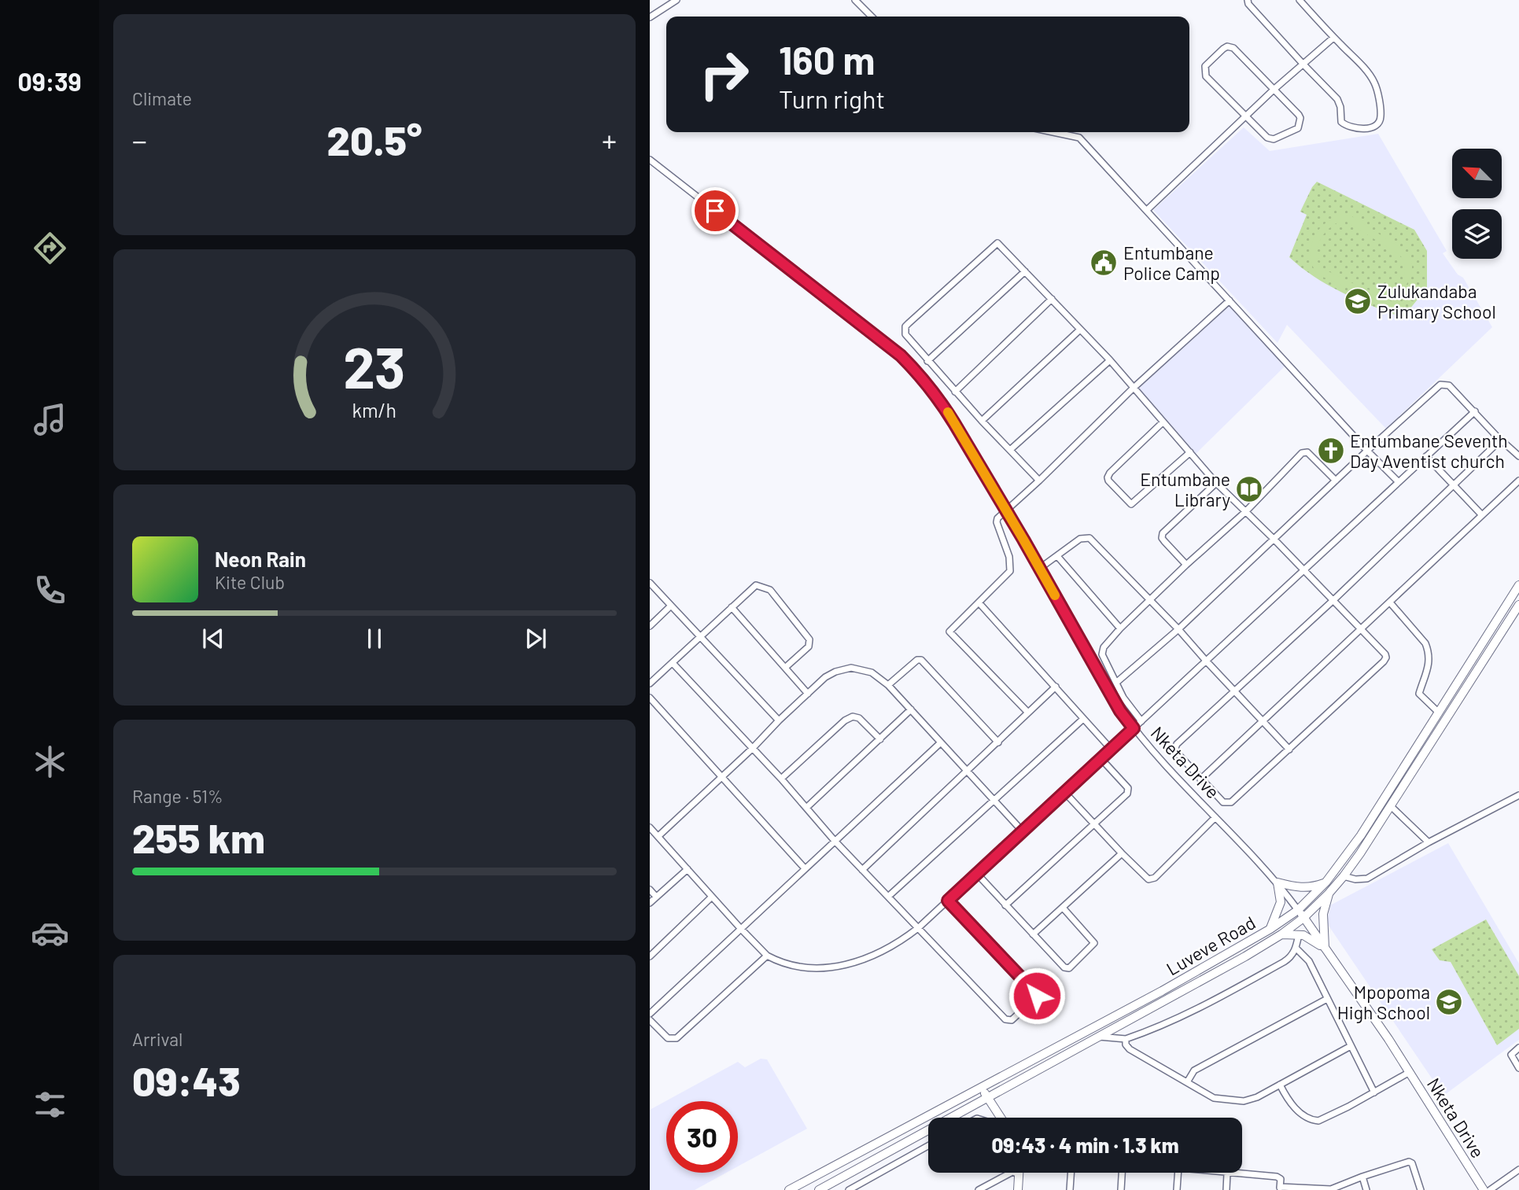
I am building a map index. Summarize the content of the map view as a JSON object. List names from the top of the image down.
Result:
{
  "streets": {
    "street": ["Nketa Drive", "Luveve Road"]
  },
  "crossings": [
    ["Nketa Drive", "Luveve Road"]
  ],
  "places": {
    "public building": ["Entumbane Police Camp"],
    "school or university": ["Zulukandaba Primary School", "Mpopoma High School"],
    "church": ["Entumbane Seventh Day Aventist church"],
    "library": ["Entumbane Library"]
  },
  "north": "top left",
  "page": {
    "tabs": "09:39",
    "tile": [
      "Climate",
      ["Range · 51%", "255 km"],
      ["Arrival", "09:43"]
    ],
    "turn": ["160 m", "Turn right"],
    "heat": ["−", "20.5°", "+"],
    "song": ["Neon Rain", "Kite Club"],
    "limit": "30",
    "trip": "09:43 · 4 min · 1.3 km",
    "gauge": ["23", "km/h"]
  }
}
